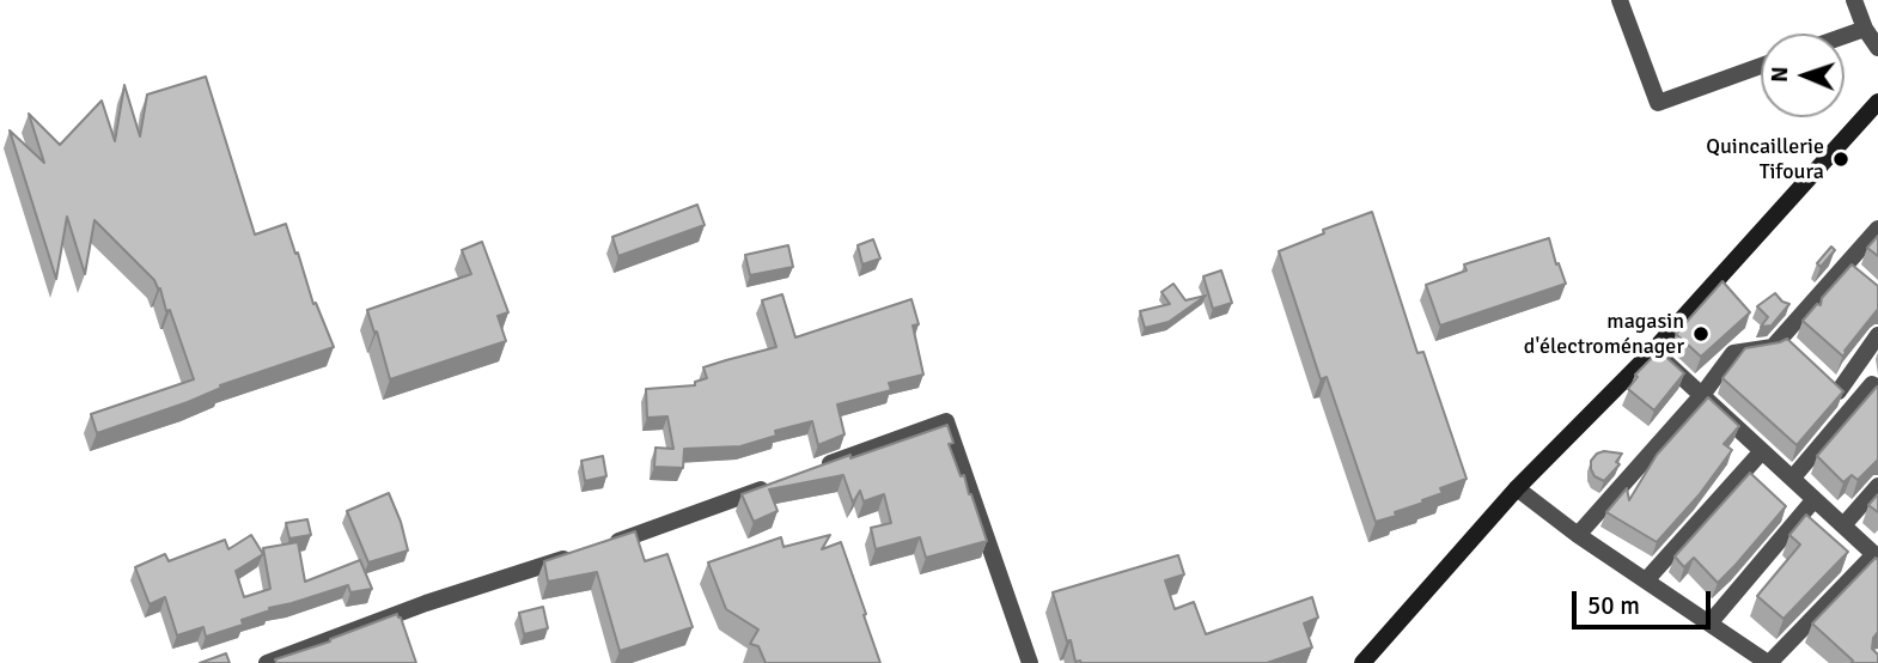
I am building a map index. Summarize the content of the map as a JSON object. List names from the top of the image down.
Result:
{
  "places": ["Quincaillerie Tifoura", "magasin d'électroménager"],
  "scale_bar": "50 m",
  "north": "left"
}
